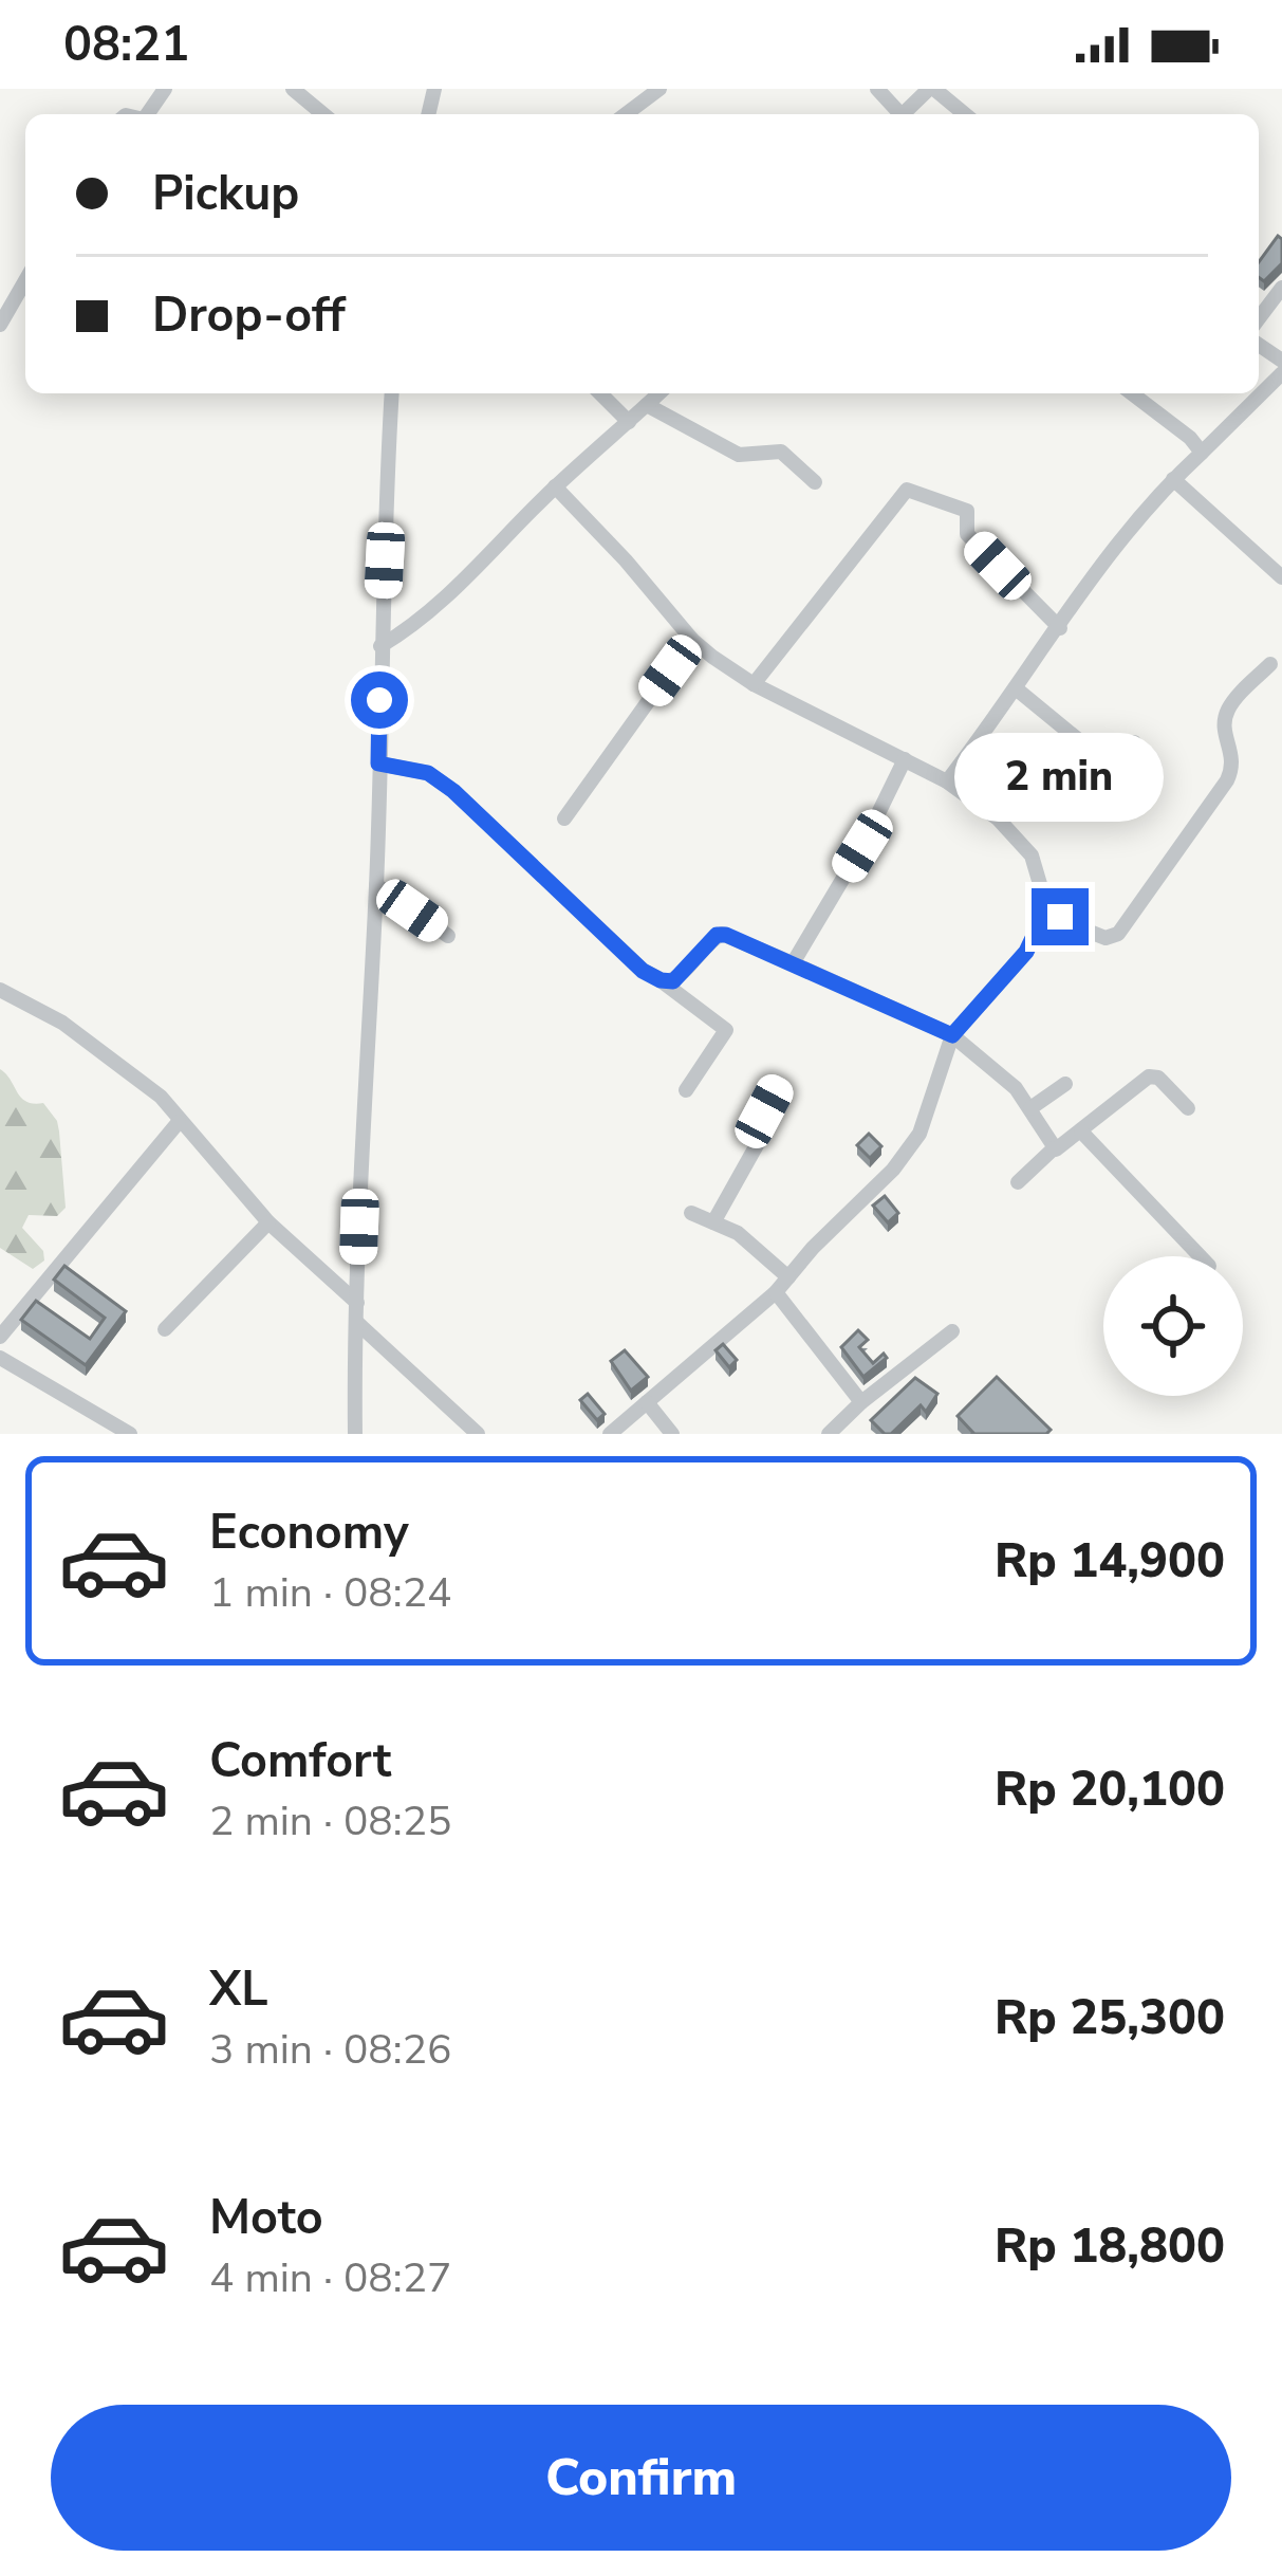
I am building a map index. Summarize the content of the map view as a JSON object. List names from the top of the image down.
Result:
{
  "page": {
    "status": "08:21",
    "banner": ["Pickup", "Drop-off"],
    "bubble": "2 min",
    "list": [
      {
        "name": "Economy",
        "note": "1 min · 08:24",
        "value": "Rp 14,900"
      },
      {
        "name": "Comfort",
        "note": "2 min · 08:25",
        "value": "Rp 20,100"
      },
      {
        "name": "XL",
        "note": "3 min · 08:26",
        "value": "Rp 25,300"
      },
      {
        "name": "Moto",
        "note": "4 min · 08:27",
        "value": "Rp 18,800"
      }
    ],
    "buttons": "Confirm"
  }
}
